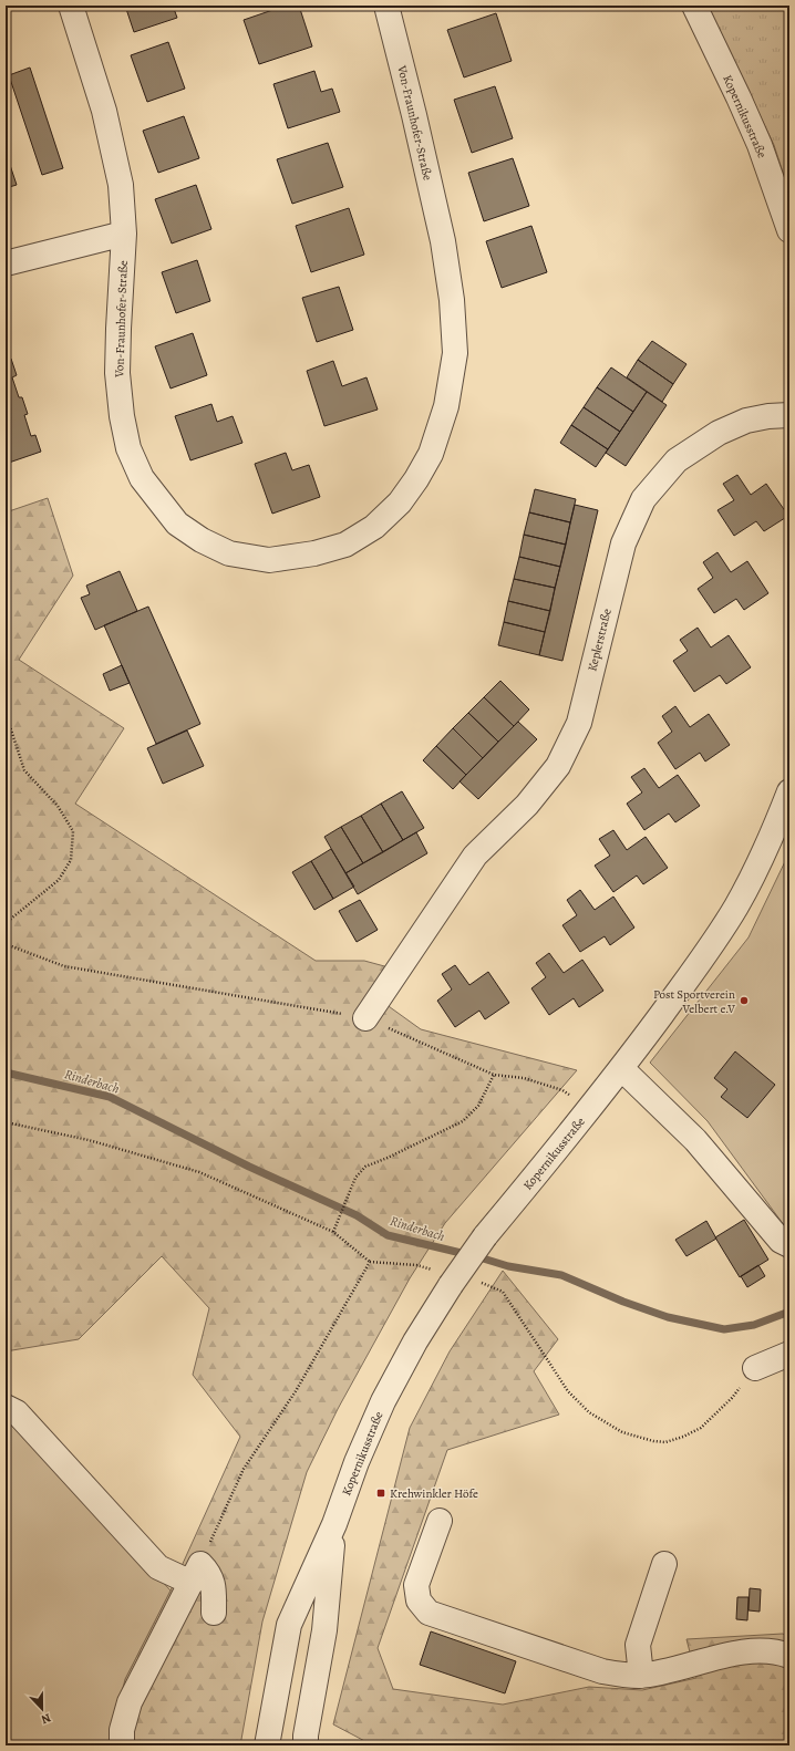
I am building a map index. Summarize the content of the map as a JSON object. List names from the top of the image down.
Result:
{
  "streets": {
    "street": ["Kopernikusstraße", "Von-Fraunhofer-Straße", "Keplerstraße"]
  },
  "water": ["Rinderbach"],
  "places": {
    "other": ["Post Sportverein Velbert e.V"],
    "transit": ["Krehwinkler Höfe"]
  },
  "north": "bottom"
}
